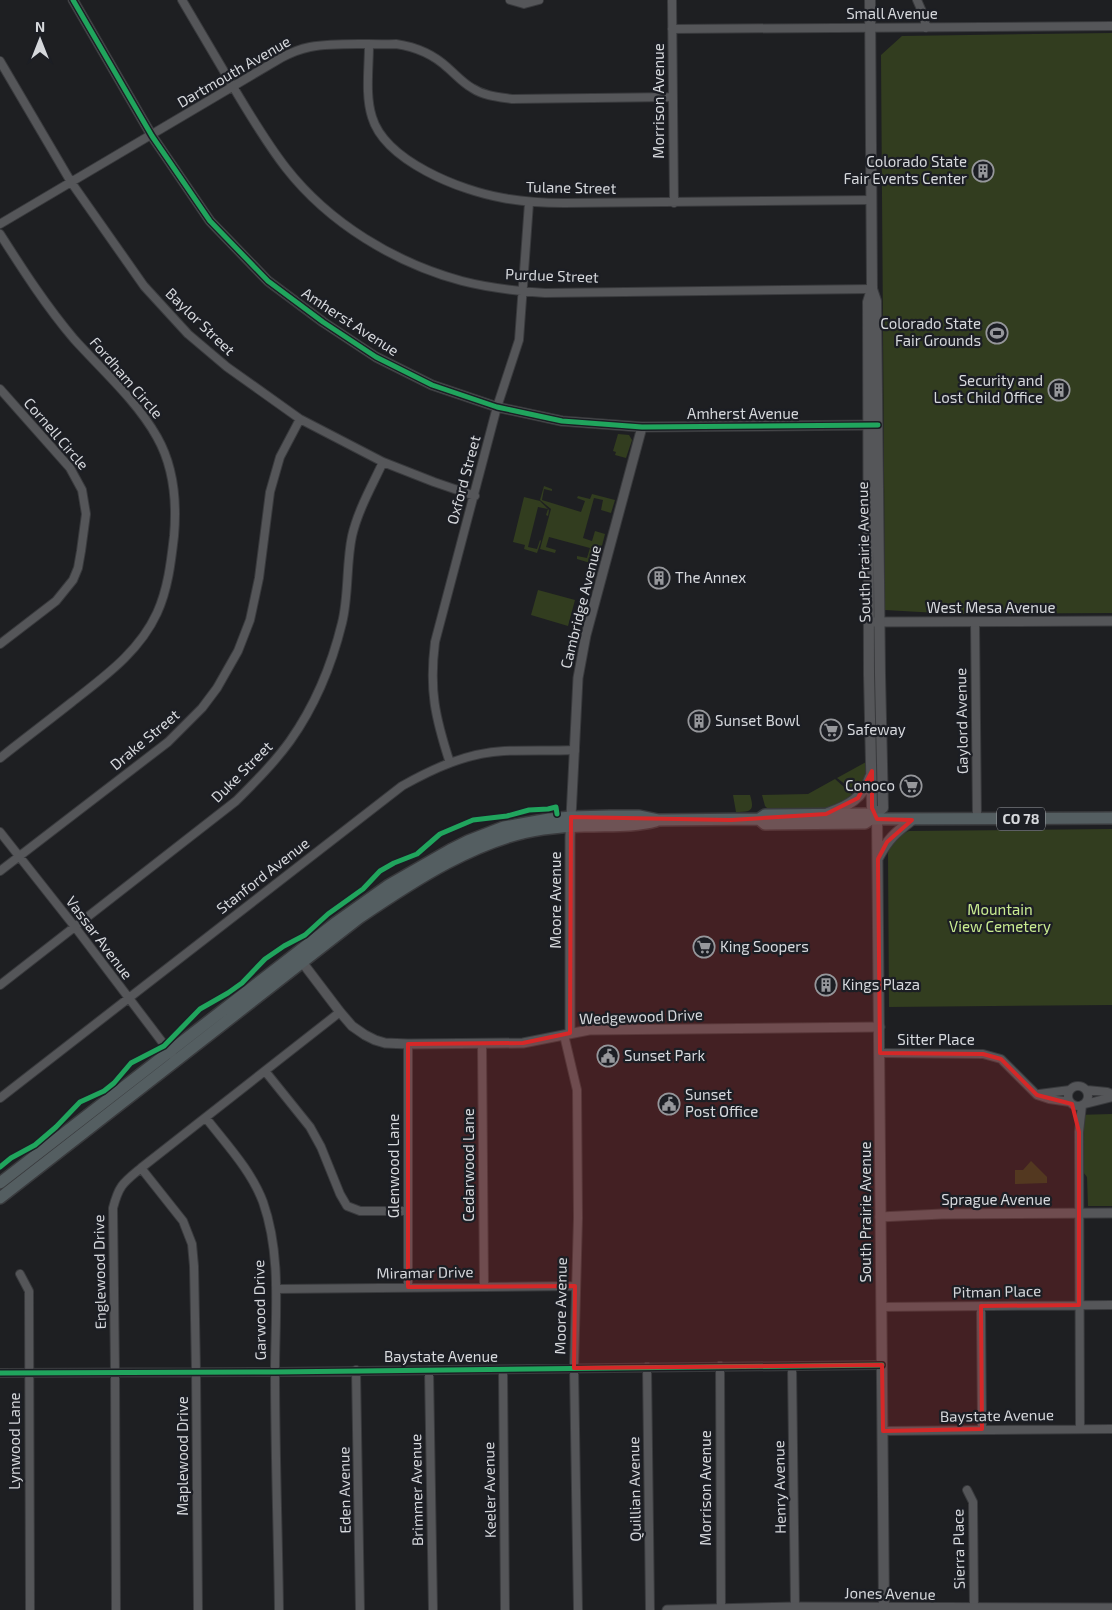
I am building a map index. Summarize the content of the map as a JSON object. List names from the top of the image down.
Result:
{
  "streets": {
    "main road": ["South Prairie Avenue", "CO 78"],
    "street": [
      "Small Avenue",
      "Dartmouth Avenue",
      "Morrison Avenue",
      "Tulane Street",
      "Purdue Street",
      "Baylor Street",
      "Amherst Avenue",
      "Fordham Circle",
      "Cornell Circle",
      "Oxford Street",
      "Cambridge Avenue",
      "West Mesa Avenue",
      "Gaylord Avenue",
      "Drake Street",
      "Duke Street",
      "Stanford Avenue",
      "Moore Avenue",
      "Vassar Avenue",
      "Wedgewood Drive",
      "Sitter Place",
      "Cedarwood Lane",
      "Glenwood Lane",
      "Sprague Avenue",
      "Englewood Drive",
      "Miramar Drive",
      "Pitman Place",
      "Garwood Drive",
      "Baystate Avenue",
      "Lynwood Lane",
      "Maplewood Drive",
      "Henry Avenue",
      "Quillian Avenue",
      "Eden Avenue",
      "Brimmer Avenue",
      "Keeler Avenue",
      "Sierra Place",
      "Jones Avenue"
    ]
  },
  "crossings": [
    ["Small Avenue", "Morrison Avenue"],
    ["Small Avenue", "South Prairie Avenue"],
    ["Dartmouth Avenue", "Morrison Avenue"],
    ["Dartmouth Avenue", "Tulane Street"],
    ["Dartmouth Avenue", "Purdue Street"],
    ["Dartmouth Avenue", "Baylor Street"],
    ["Dartmouth Avenue", "Amherst Avenue"],
    ["Morrison Avenue", "Tulane Street"],
    ["Morrison Avenue", "Baystate Avenue"],
    ["Morrison Avenue", "Jones Avenue"],
    ["Tulane Street", "Oxford Street"],
    ["Tulane Street", "South Prairie Avenue"],
    ["Purdue Street", "Oxford Street"],
    ["Purdue Street", "South Prairie Avenue"],
    ["Baylor Street", "Oxford Street"],
    ["Baylor Street", "Drake Street"],
    ["Baylor Street", "Duke Street"],
    ["Amherst Avenue", "Oxford Street"],
    ["Amherst Avenue", "South Prairie Avenue"],
    ["Amherst Avenue", "Cambridge Avenue"],
    ["Oxford Street", "Stanford Avenue"],
    ["South Prairie Avenue", "West Mesa Avenue"],
    ["South Prairie Avenue", "CO 78"],
    ["South Prairie Avenue", "Wedgewood Drive"],
    ["South Prairie Avenue", "Sitter Place"],
    ["South Prairie Avenue", "Sprague Avenue"],
    ["South Prairie Avenue", "Pitman Place"],
    ["South Prairie Avenue", "Baystate Avenue"],
    ["South Prairie Avenue", "Jones Avenue"],
    ["Cambridge Avenue", "CO 78"],
    ["Cambridge Avenue", "Stanford Avenue"],
    ["Cambridge Avenue", "Moore Avenue"],
    ["West Mesa Avenue", "Gaylord Avenue"],
    ["Gaylord Avenue", "CO 78"],
    ["Drake Street", "Vassar Avenue"],
    ["Duke Street", "Vassar Avenue"],
    ["CO 78", "Moore Avenue"],
    ["CO 78", "Vassar Avenue"],
    ["CO 78", "Wedgewood Drive"],
    ["Stanford Avenue", "Vassar Avenue"],
    ["Moore Avenue", "Wedgewood Drive"],
    ["Moore Avenue", "Miramar Drive"],
    ["Moore Avenue", "Baystate Avenue"],
    ["Wedgewood Drive", "Cedarwood Lane"],
    ["Wedgewood Drive", "Glenwood Lane"],
    ["Wedgewood Drive", "Englewood Drive"],
    ["Cedarwood Lane", "Miramar Drive"],
    ["Glenwood Lane", "Miramar Drive"],
    ["Englewood Drive", "Garwood Drive"],
    ["Englewood Drive", "Baystate Avenue"],
    ["Englewood Drive", "Maplewood Drive"],
    ["Miramar Drive", "Garwood Drive"],
    ["Garwood Drive", "Baystate Avenue"],
    ["Baystate Avenue", "Lynwood Lane"],
    ["Baystate Avenue", "Maplewood Drive"],
    ["Baystate Avenue", "Henry Avenue"],
    ["Baystate Avenue", "Quillian Avenue"],
    ["Baystate Avenue", "Eden Avenue"],
    ["Baystate Avenue", "Brimmer Avenue"],
    ["Baystate Avenue", "Keeler Avenue"],
    ["Henry Avenue", "Jones Avenue"],
    ["Sierra Place", "Jones Avenue"]
  ],
  "parks": ["Mountain View Cemetery"],
  "places": {
    "building": [
      "Colorado State Fair Events Center",
      "Security and Lost Child Office",
      "The Annex",
      "Sunset Bowl",
      "Kings Plaza"
    ],
    "sports": ["Colorado State Fair Grounds"],
    "supermarket": ["Safeway", "Conoco", "King Soopers"],
    "public building": ["Sunset Park", "Sunset Post Office"]
  },
  "north": "top"
}
